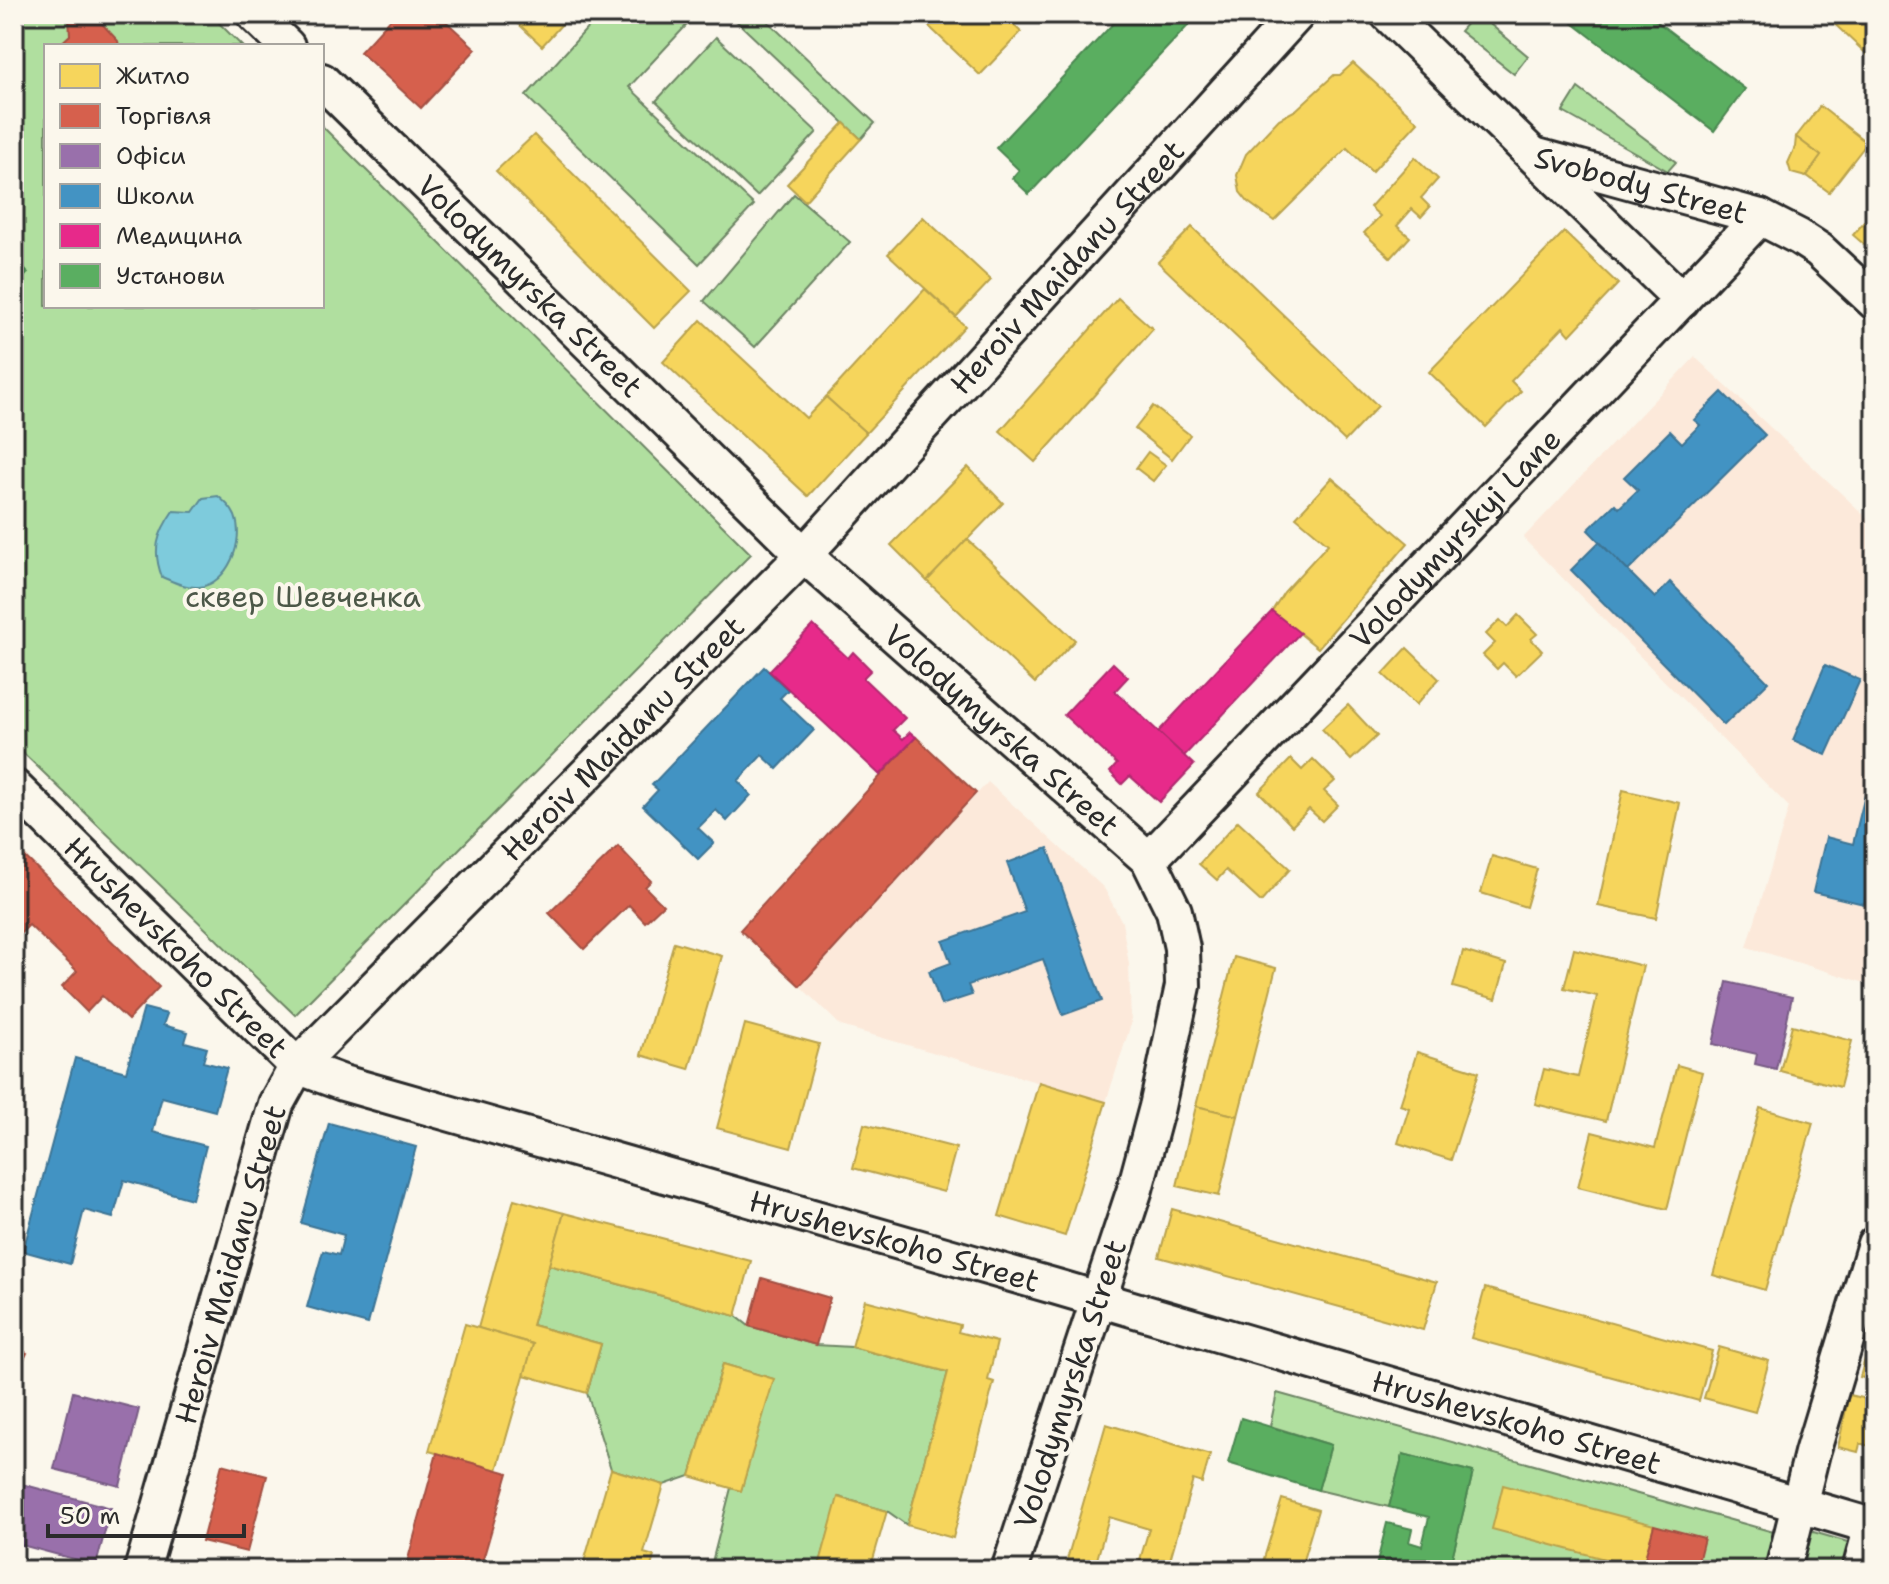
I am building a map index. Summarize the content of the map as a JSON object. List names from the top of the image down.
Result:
{
  "streets": {
    "street": [
      "Svobody Street",
      "Heroiv Maidanu Street",
      "Volodymyrska Street",
      "Volodymyrskyi Lane",
      "Hrushevskoho Street"
    ]
  },
  "crossings": [
    ["Svobody Street", "Volodymyrskyi Lane"],
    ["Heroiv Maidanu Street", "Volodymyrska Street"],
    ["Heroiv Maidanu Street", "Hrushevskoho Street"],
    ["Volodymyrska Street", "Volodymyrskyi Lane"],
    ["Volodymyrska Street", "Hrushevskoho Street"]
  ],
  "parks": ["сквер Шевченка"],
  "legend": [
    "Житло",
    "Торгівля",
    "Офіси",
    "Школи",
    "Медицина",
    "Установи"
  ],
  "scale_bar": "50 m"
}
